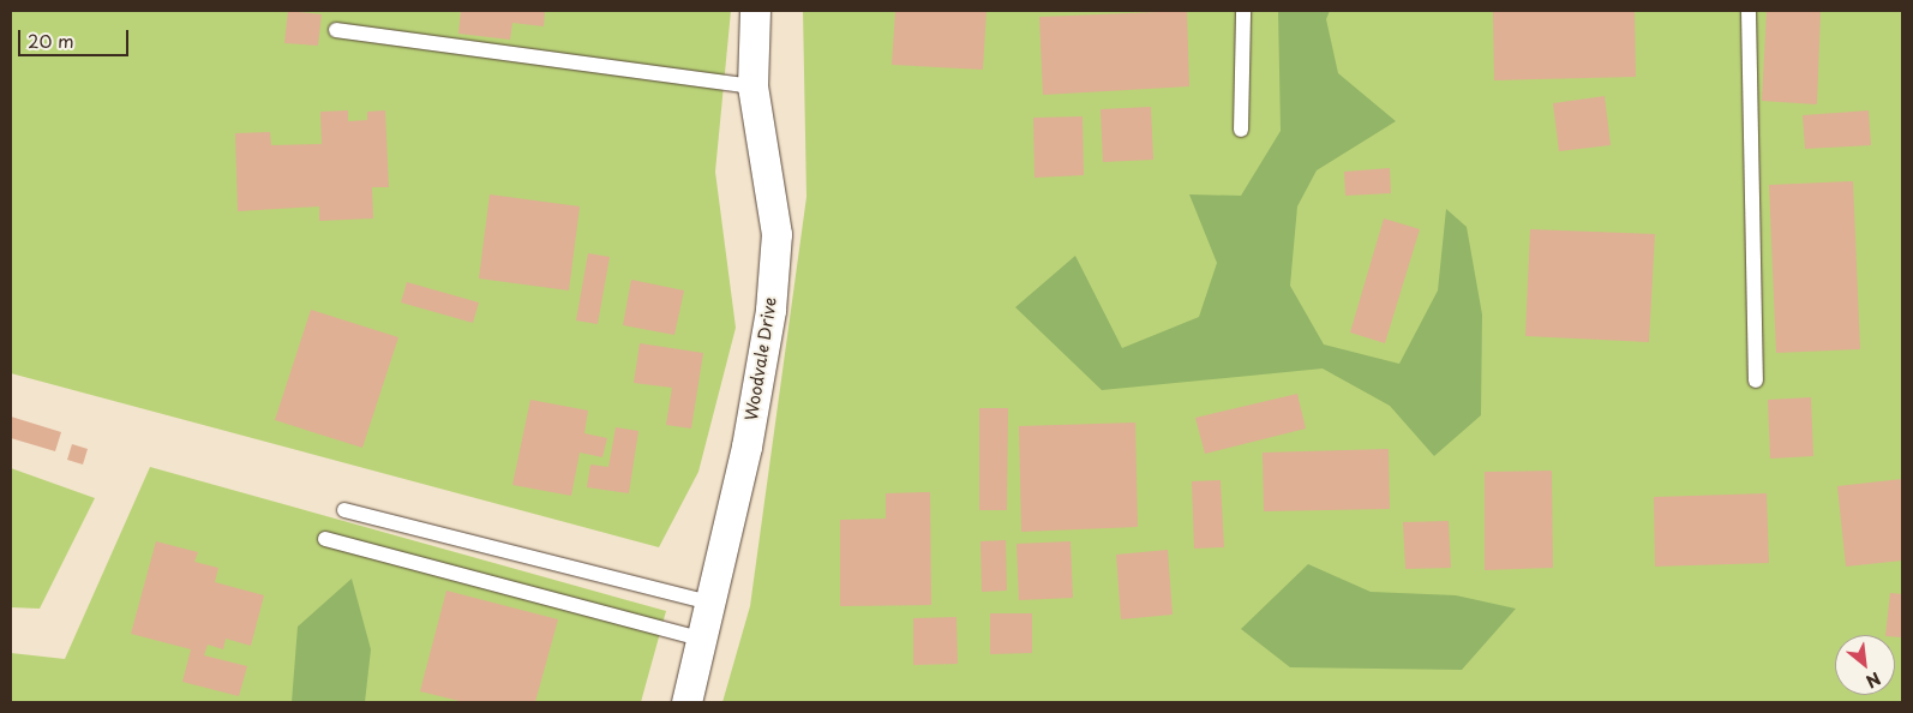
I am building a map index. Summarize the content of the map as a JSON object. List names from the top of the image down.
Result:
{
  "streets": {
    "street": ["Woodvale Drive"]
  },
  "scale_bar": "20 m",
  "north": "bottom right"
}
